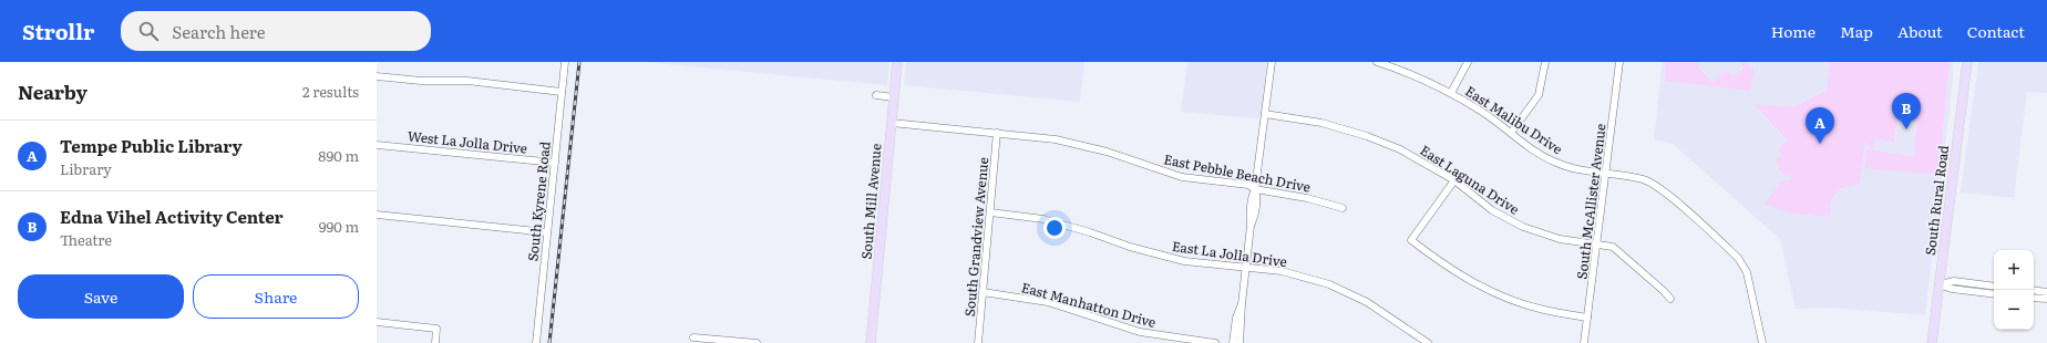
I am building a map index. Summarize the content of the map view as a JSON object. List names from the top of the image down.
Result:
{
  "streets": {
    "main road": ["South Rural Road", "South Mill Avenue"],
    "street": [
      "East Malibu Drive",
      "West La Jolla Drive",
      "East Pebble Beach Drive",
      "East Laguna Drive",
      "South Kyrene Road",
      "South McAllister Avenue",
      "South Grandview Avenue",
      "East La Jolla Drive",
      "East Manhatton Drive"
    ]
  },
  "crossings": [
    ["East Malibu Drive", "South McAllister Avenue"],
    ["West La Jolla Drive", "South Kyrene Road"],
    ["East Pebble Beach Drive", "South Mill Avenue"],
    ["East Pebble Beach Drive", "South Grandview Avenue"],
    ["East Laguna Drive", "South McAllister Avenue"],
    ["South Grandview Avenue", "East La Jolla Drive"],
    ["South Grandview Avenue", "East Manhatton Drive"]
  ],
  "page": {
    "header": "Strollr",
    "search": "Search here",
    "nav": [
      "Home",
      "Map",
      "About",
      "Contact"
    ],
    "heading": ["Nearby", "2 results"],
    "pins": ["B", "A"],
    "list": [
      {
        "mark": "A",
        "name": "Tempe Public Library",
        "note": "Library",
        "value": "890 m"
      },
      {
        "mark": "B",
        "name": "Edna Vihel Activity Center",
        "note": "Theatre",
        "value": "990 m"
      }
    ],
    "map_buttons": ["+", "−"],
    "buttons": ["Save", "Share"]
  }
}
